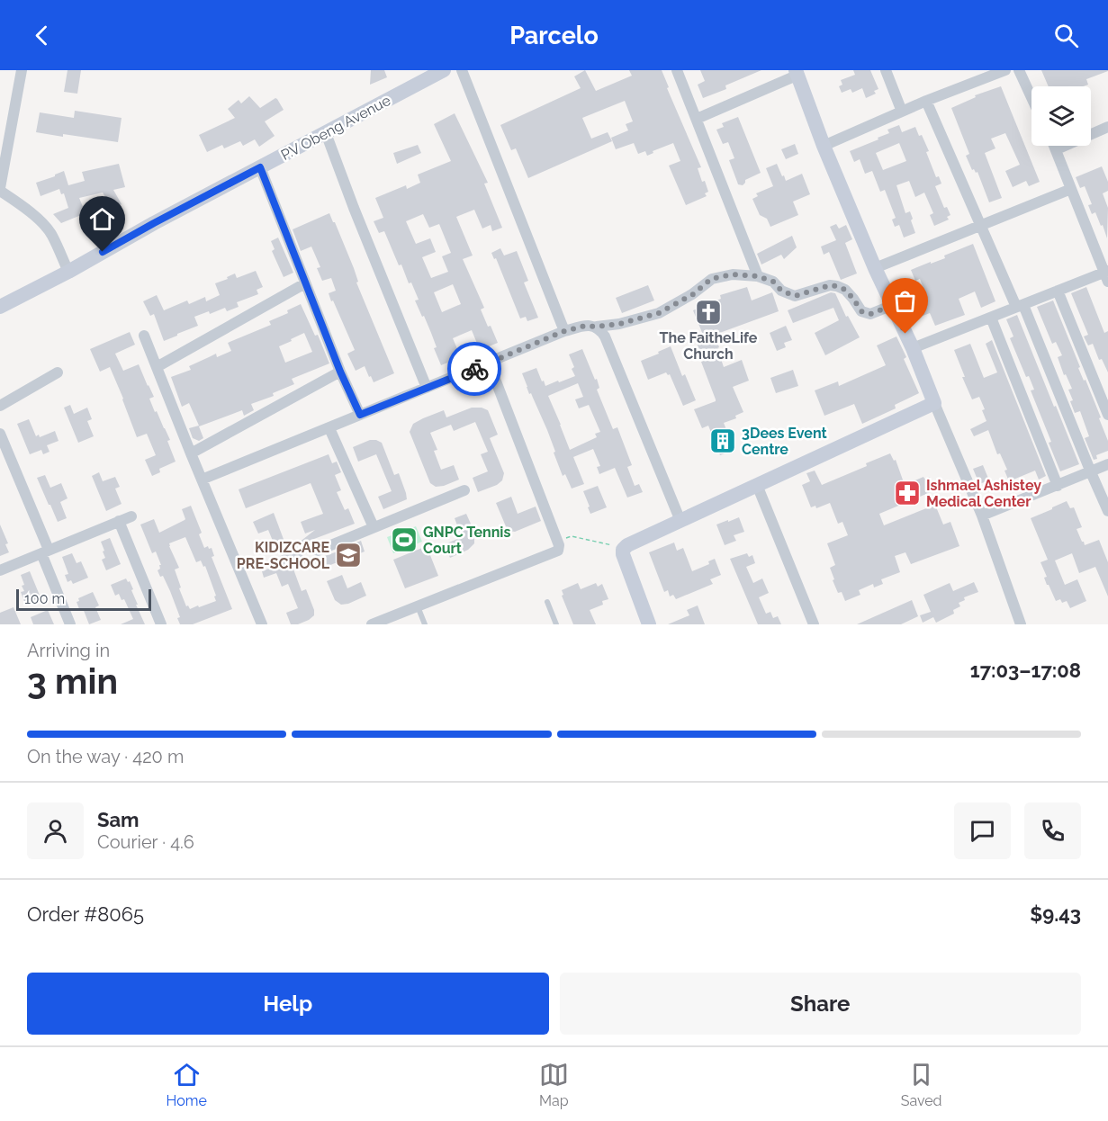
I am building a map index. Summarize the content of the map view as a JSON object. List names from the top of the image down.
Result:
{
  "streets": {
    "street": ["P.V Obeng Avenue"]
  },
  "places": {
    "church": ["The FaitheLife Church"],
    "building": ["3Dees Event Centre"],
    "pharmacy": ["Ishmael Ashistey Medical Center"],
    "sports": ["GNPC Tennis Court"],
    "school or university": ["KIDIZCARE PRE-SCHOOL"]
  },
  "scale_bar": "100 m",
  "page": {
    "header": "Parcelo",
    "scale": "100 m",
    "heading": ["3 min", "Arriving in", "17:03–17:08"],
    "panel": [
      "Sam",
      "Courier · 4.6",
      "Order #8065",
      "$9.43"
    ],
    "bar": "On the way · 420 m",
    "buttons": ["Help", "Share"],
    "tabs": ["Home", "Map", "Saved"]
  }
}
